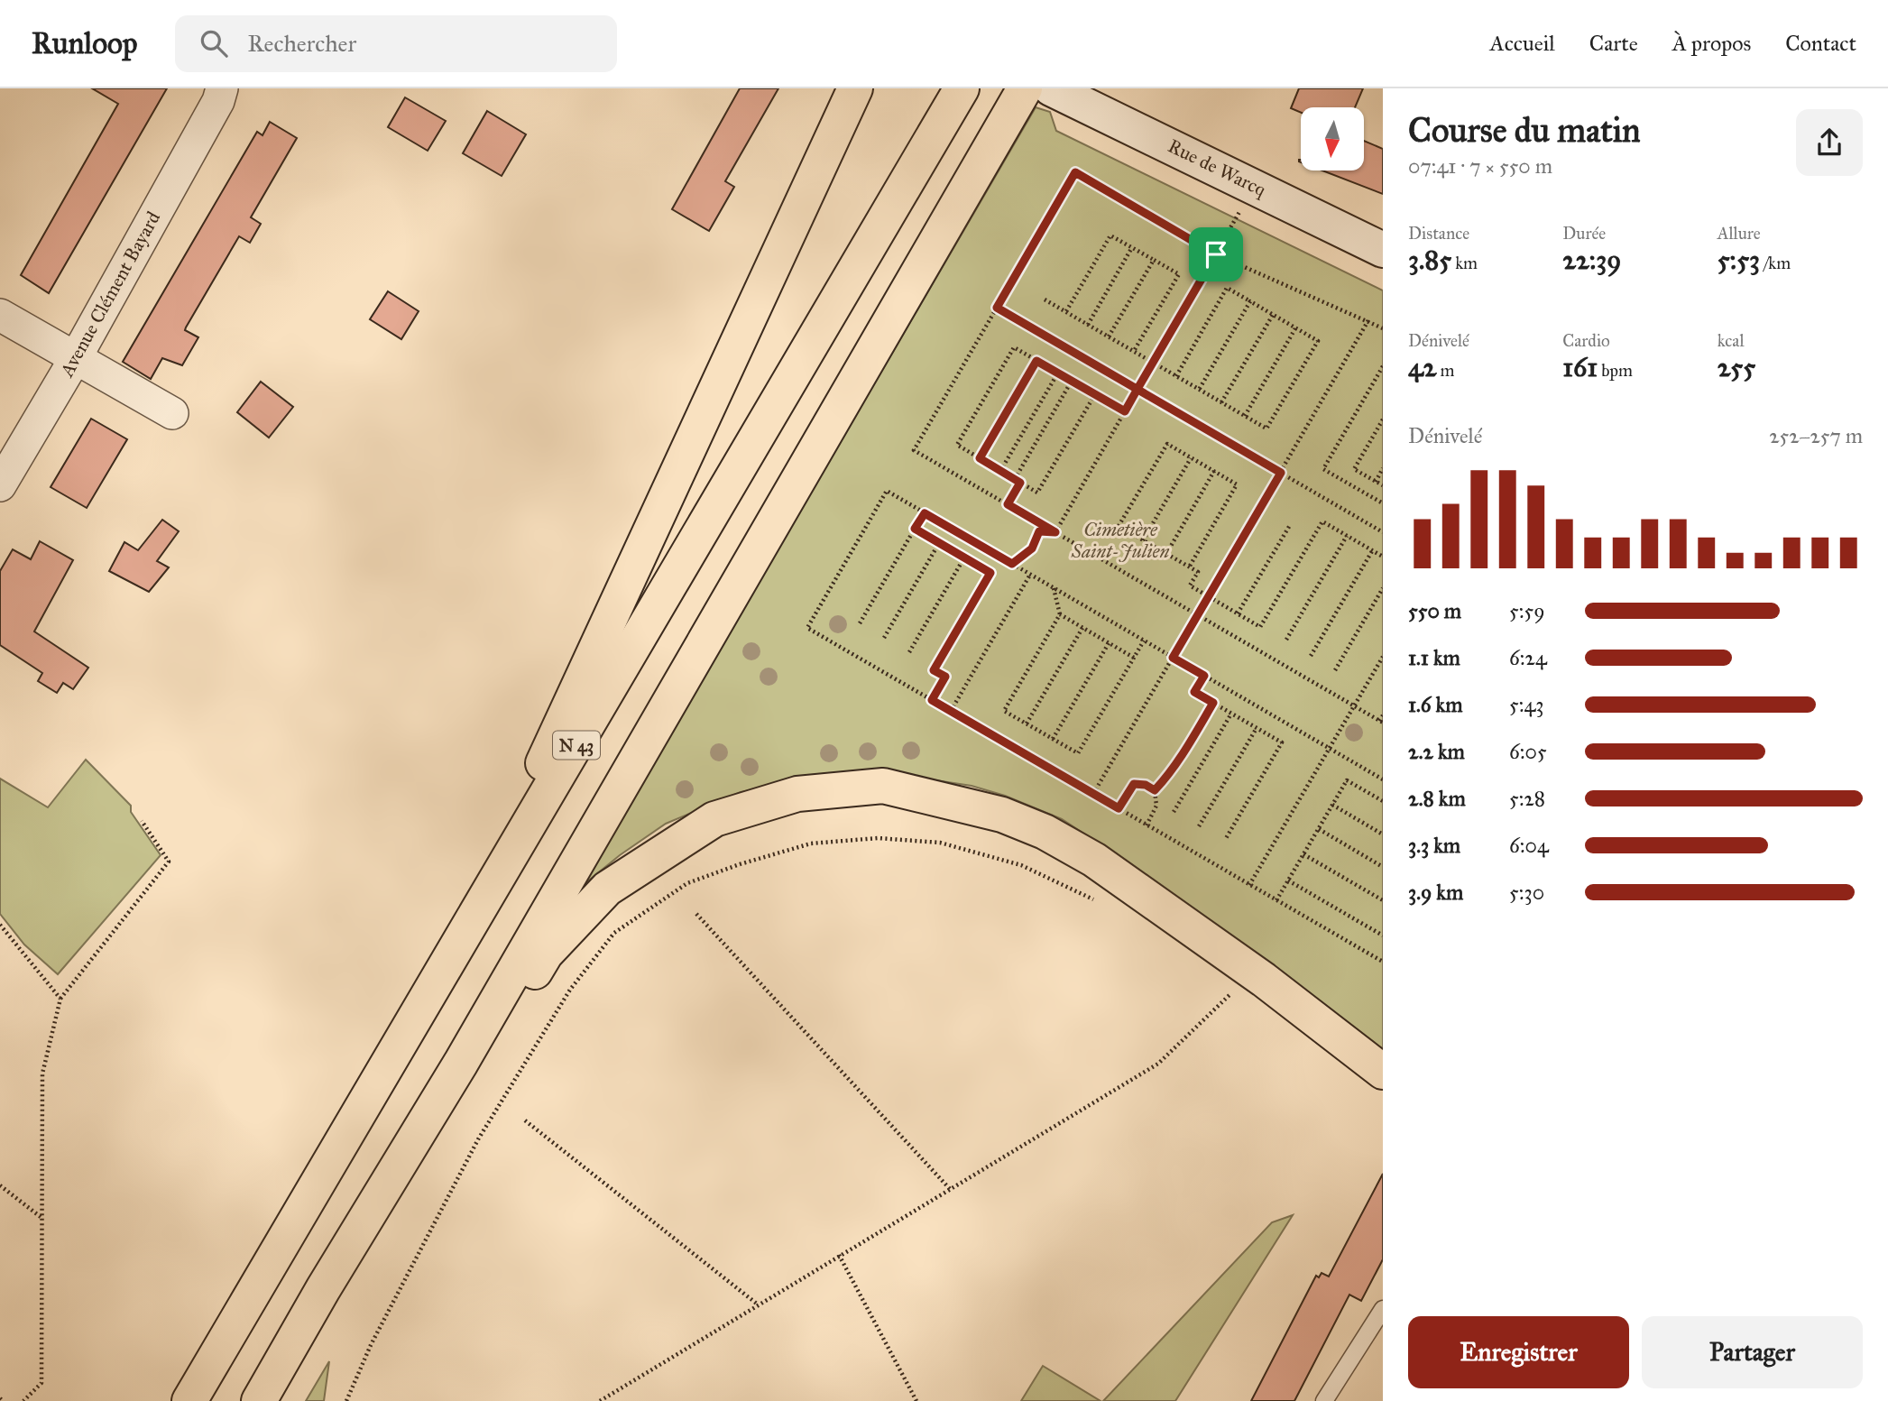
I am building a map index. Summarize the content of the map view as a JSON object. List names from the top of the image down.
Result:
{
  "streets": {
    "highway": ["N 43"],
    "main road": ["Rue de Warcq"],
    "street": ["Avenue Clément Bayard"]
  },
  "parks": ["Cimetière Saint-Julien"],
  "north": "bottom",
  "page": {
    "header": "Runloop",
    "search": "Rechercher",
    "nav": [
      "Accueil",
      "Carte",
      "À propos",
      "Contact"
    ],
    "heading": ["Course du matin", "07:41 · 7 × 550 m"],
    "stats": [
      ["Distance", "3.85 km"],
      ["Durée", "22:39"],
      ["Allure", "5:53 /km"],
      ["Dénivelé", "42 m"],
      ["Cardio", "161 bpm"],
      ["kcal", "255"]
    ],
    "chart": ["Dénivelé", "252–257 m"],
    "list": [
      {
        "name": "550 m",
        "note": "5:59"
      },
      {
        "name": "1.1 km",
        "note": "6:24"
      },
      {
        "name": "1.6 km",
        "note": "5:43"
      },
      {
        "name": "2.2 km",
        "note": "6:05"
      },
      {
        "name": "2.8 km",
        "note": "5:28"
      },
      {
        "name": "3.3 km",
        "note": "6:04"
      },
      {
        "name": "3.9 km",
        "note": "5:30"
      }
    ],
    "buttons": ["Enregistrer", "Partager"]
  }
}
